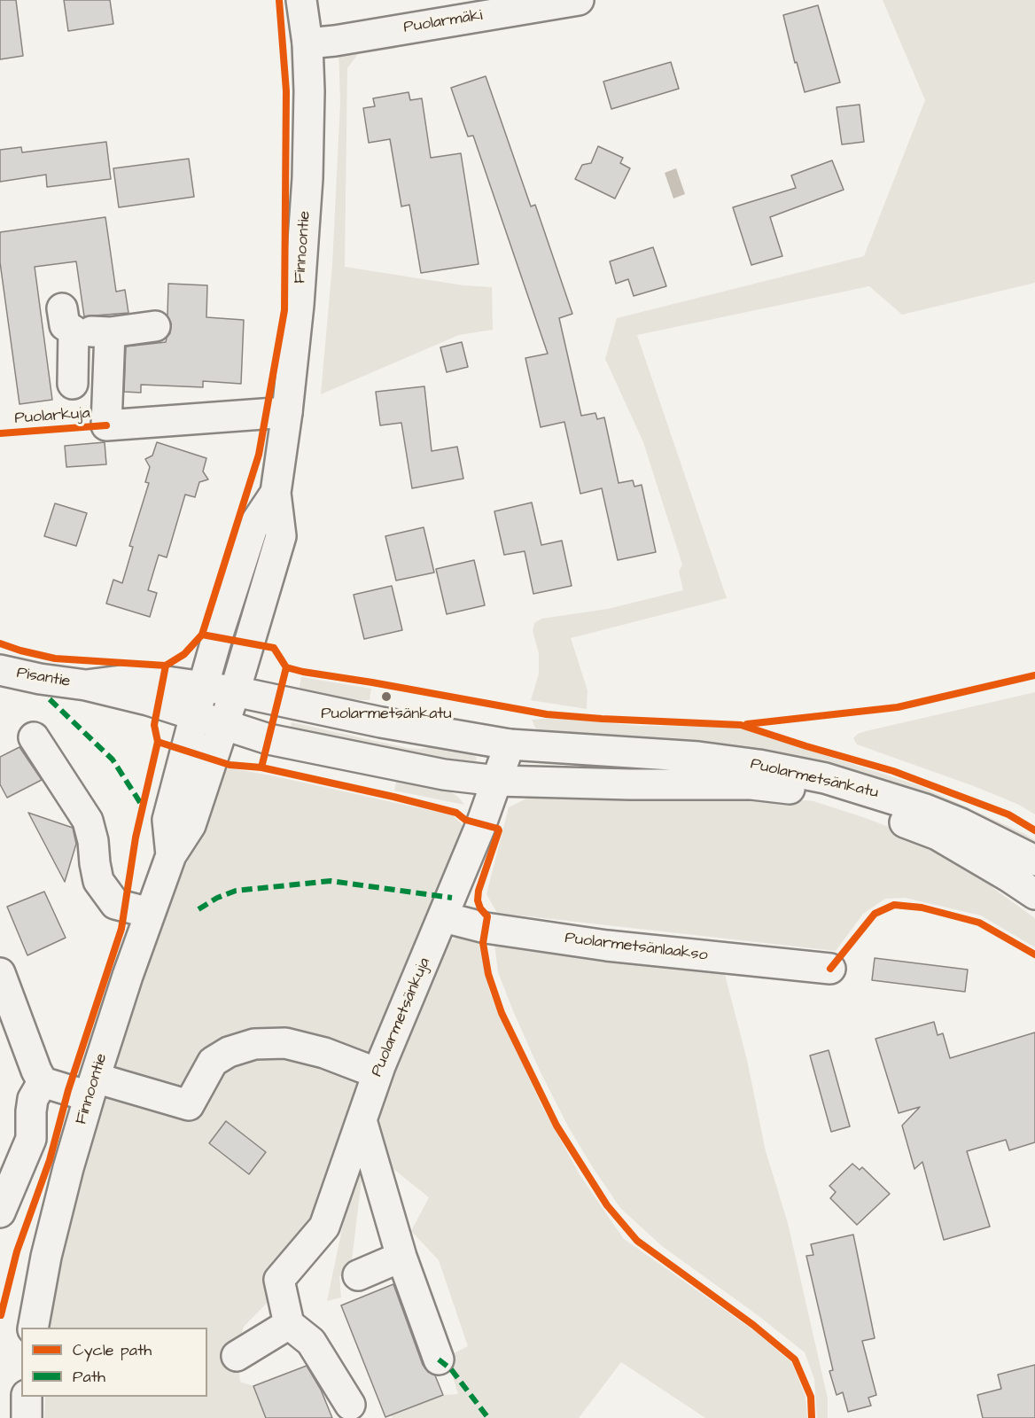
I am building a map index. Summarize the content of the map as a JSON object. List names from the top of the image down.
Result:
{
  "streets": {
    "street": [
      "Puolarmäki",
      "Finnoontie",
      "Puolarkuja",
      "Pisantie",
      "Puolarmetsänkatu",
      "Puolarmetsänlaakso",
      "Puolarmetsänkuja"
    ]
  },
  "crossings": [
    ["Puolarmäki", "Finnoontie"],
    ["Finnoontie", "Puolarkuja"],
    ["Finnoontie", "Pisantie"],
    ["Finnoontie", "Puolarmetsänkatu"],
    ["Pisantie", "Puolarmetsänkatu"],
    ["Puolarmetsänkatu", "Puolarmetsänkuja"],
    ["Puolarmetsänlaakso", "Puolarmetsänkuja"]
  ],
  "places": ["Puolarmetsänkatu"],
  "legend": ["Cycle path", "Path"]
}
